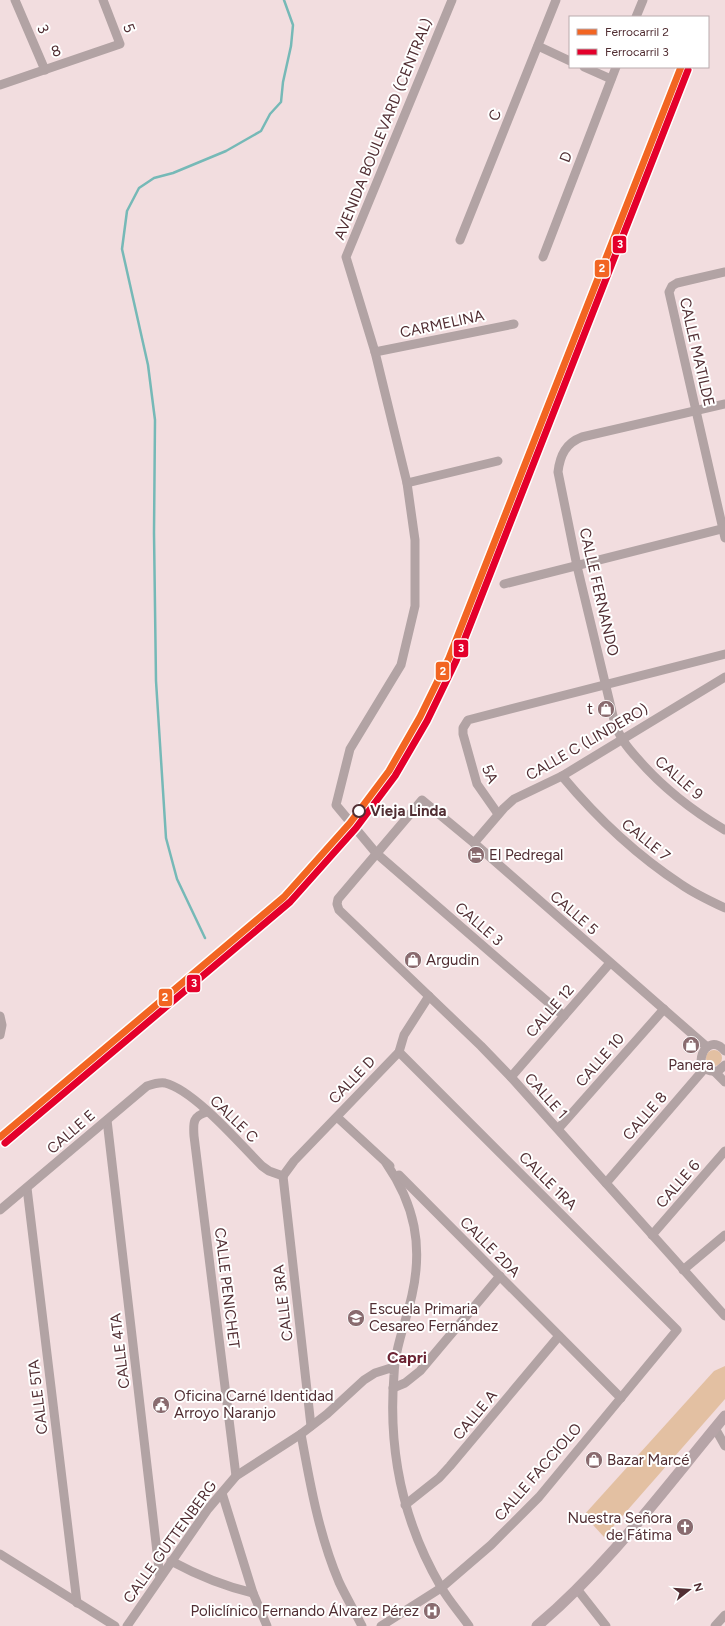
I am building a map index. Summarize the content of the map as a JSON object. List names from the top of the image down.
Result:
{
  "streets": {
    "street": [
      "5",
      "3",
      "8",
      "C",
      "AVENIDA BOULEVARD (CENTRAL)",
      "D",
      "CARMELINA",
      "CALLE MATILDE",
      "CALLE FERNANDO",
      "CALLE C (LINDERO)",
      "5A",
      "CALLE 9",
      "CALLE 7",
      "CALLE 5",
      "CALLE 3",
      "CALLE 12",
      "CALLE 10",
      "CALLE D",
      "CALLE 1",
      "CALLE 8",
      "CALLE C",
      "CALLE E",
      "CALLE 1RA",
      "CALLE 6",
      "CALLE 2DA",
      "CALLE PENICHET",
      "CALLE 3RA",
      "CALLE 4TA",
      "CALLE 5TA",
      "CALLE A",
      "CALLE FACCIOLO",
      "CALLE GUTTENBERG"
    ]
  },
  "crossings": [
    ["5", "8"],
    ["3", "8"],
    ["AVENIDA BOULEVARD (CENTRAL)", "CARMELINA"],
    ["AVENIDA BOULEVARD (CENTRAL)", "CALLE 5"],
    ["AVENIDA BOULEVARD (CENTRAL)", "CALLE 3"],
    ["AVENIDA BOULEVARD (CENTRAL)", "CALLE 1"],
    ["CALLE MATILDE", "CALLE FERNANDO"],
    ["CALLE FERNANDO", "CALLE C (LINDERO)"],
    ["CALLE FERNANDO", "5A"],
    ["CALLE FERNANDO", "CALLE 9"],
    ["CALLE C (LINDERO)", "5A"],
    ["CALLE C (LINDERO)", "CALLE 9"],
    ["CALLE C (LINDERO)", "CALLE 7"],
    ["CALLE C (LINDERO)", "CALLE 5"],
    ["CALLE 5", "CALLE 3"],
    ["CALLE 5", "CALLE 12"],
    ["CALLE 5", "CALLE 10"],
    ["CALLE 5", "CALLE 1"],
    ["CALLE 3", "CALLE 12"],
    ["CALLE 3", "CALLE 1"],
    ["CALLE 12", "CALLE 1"],
    ["CALLE 10", "CALLE 1"],
    ["CALLE D", "CALLE 1"],
    ["CALLE D", "CALLE C"],
    ["CALLE D", "CALLE 1RA"],
    ["CALLE D", "CALLE 2DA"],
    ["CALLE D", "CALLE 3RA"],
    ["CALLE 1", "CALLE 8"],
    ["CALLE 1", "CALLE 6"],
    ["CALLE C", "CALLE E"],
    ["CALLE C", "CALLE PENICHET"],
    ["CALLE C", "CALLE 3RA"],
    ["CALLE E", "CALLE 4TA"],
    ["CALLE E", "CALLE 5TA"],
    ["CALLE 1RA", "CALLE FACCIOLO"],
    ["CALLE 2DA", "CALLE A"],
    ["CALLE 2DA", "CALLE FACCIOLO"],
    ["CALLE PENICHET", "CALLE GUTTENBERG"],
    ["CALLE 3RA", "CALLE GUTTENBERG"],
    ["CALLE 4TA", "CALLE GUTTENBERG"]
  ],
  "districts": ["Capri"],
  "places": {
    "shop": [
      "t",
      "Argudin",
      "Panera",
      "Bazar Marcé"
    ],
    "other": ["Vieja Linda"],
    "hotel": ["El Pedregal"],
    "school or university": ["Escuela Primaria Cesareo Fernández"],
    "public building": ["Oficina Carné Identidad Arroyo Naranjo"],
    "church": ["Nuestra Señora de Fátima"],
    "hospital": ["Policlínico Fernando Álvarez Pérez"]
  },
  "lines": ["rail line 2", "rail line 3"],
  "legend": ["Ferrocarril 2", "Ferrocarril 3"],
  "north": "right"
}
